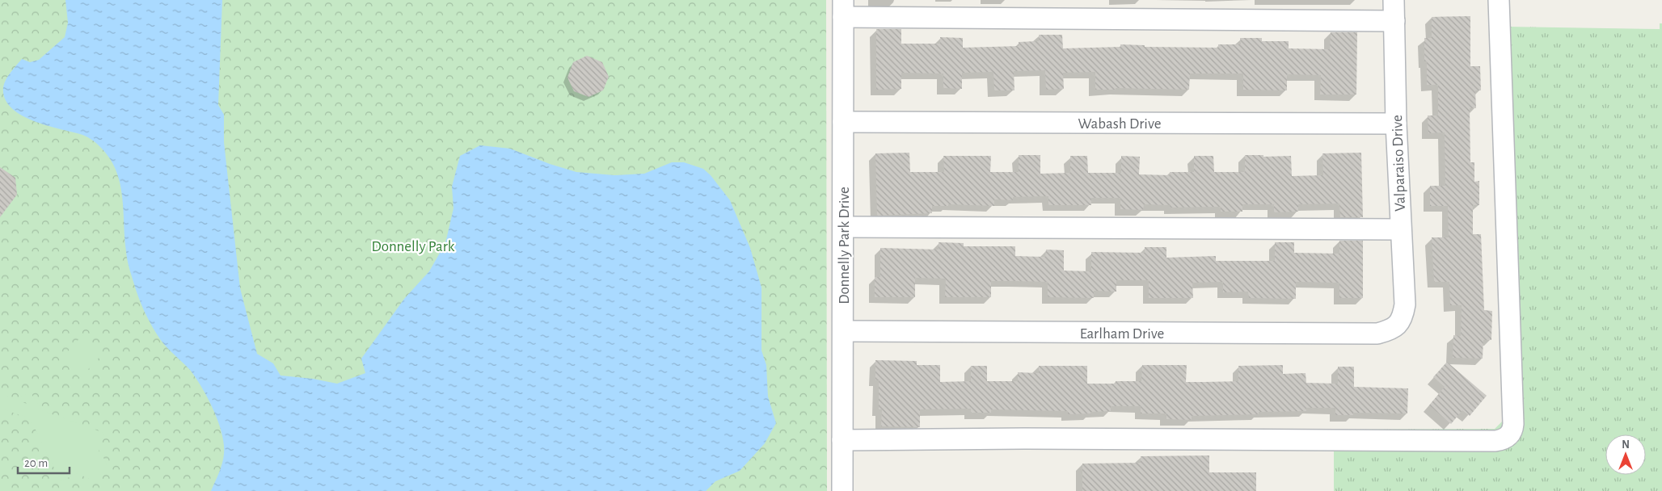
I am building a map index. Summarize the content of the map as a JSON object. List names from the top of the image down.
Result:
{
  "streets": {
    "street": [
      "Wabash Drive",
      "Valparaiso Drive",
      "Donnelly Park Drive",
      "Earlham Drive"
    ]
  },
  "crossings": [
    ["Wabash Drive", "Valparaiso Drive"],
    ["Wabash Drive", "Donnelly Park Drive"],
    ["Valparaiso Drive", "Earlham Drive"],
    ["Donnelly Park Drive", "Earlham Drive"]
  ],
  "parks": ["Donnelly Park"],
  "scale_bar": "20 m",
  "north": "top"
}
